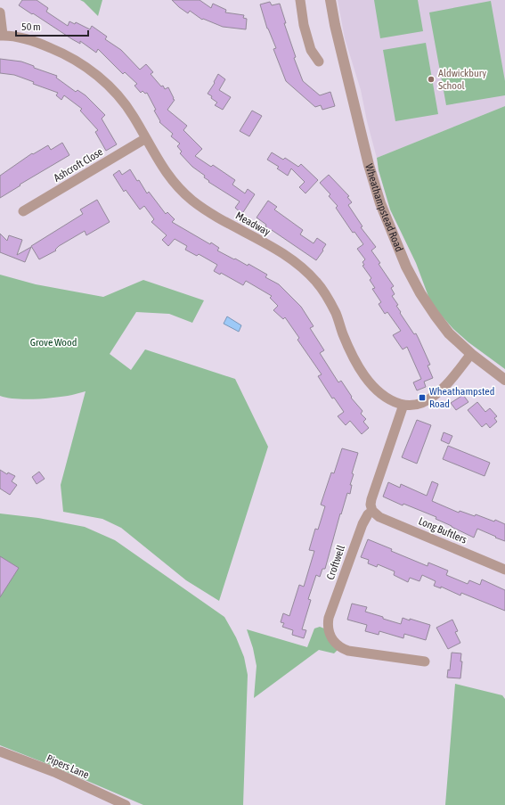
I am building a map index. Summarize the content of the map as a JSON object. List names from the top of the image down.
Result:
{
  "streets": {
    "street": [
      "Ashcroft Close",
      "Wheathampstead Road",
      "Meadway",
      "Long Buftlers",
      "Croftwell",
      "Pipers Lane"
    ]
  },
  "crossings": [
    ["Ashcroft Close", "Meadway"],
    ["Wheathampstead Road", "Meadway"],
    ["Long Buftlers", "Croftwell"]
  ],
  "parks": ["Grove Wood"],
  "places": {
    "other": ["Aldwickbury School"],
    "transit": ["Wheathampsted Road"]
  },
  "scale_bar": "50 m"
}
